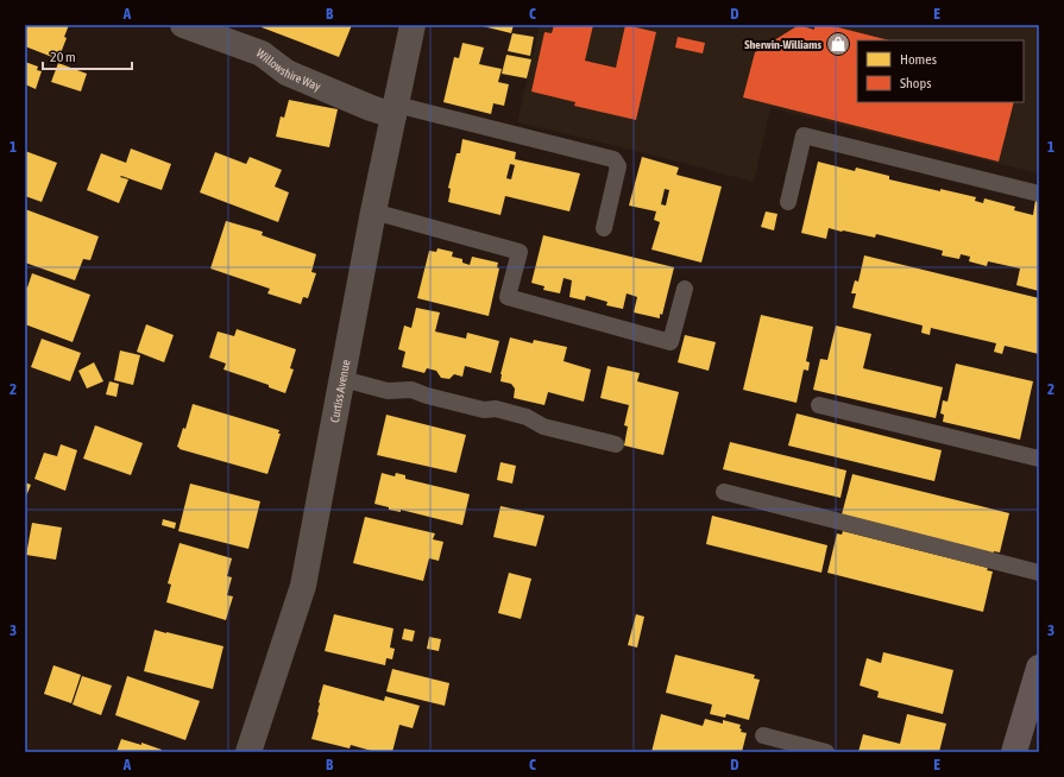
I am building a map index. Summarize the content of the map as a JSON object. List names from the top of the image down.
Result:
{
  "streets": {
    "street": ["Willowshire Way", "Curtiss Avenue"]
  },
  "crossings": [
    ["Willowshire Way", "Curtiss Avenue"]
  ],
  "places": {
    "shop": ["Sherwin-Williams"]
  },
  "legend": ["Homes", "Shops"],
  "scale_bar": "20 m",
  "grid": {
    "columns": [
      "A",
      "B",
      "C",
      "D",
      "E"
    ],
    "rows": ["1", "2", "3"]
  }
}
